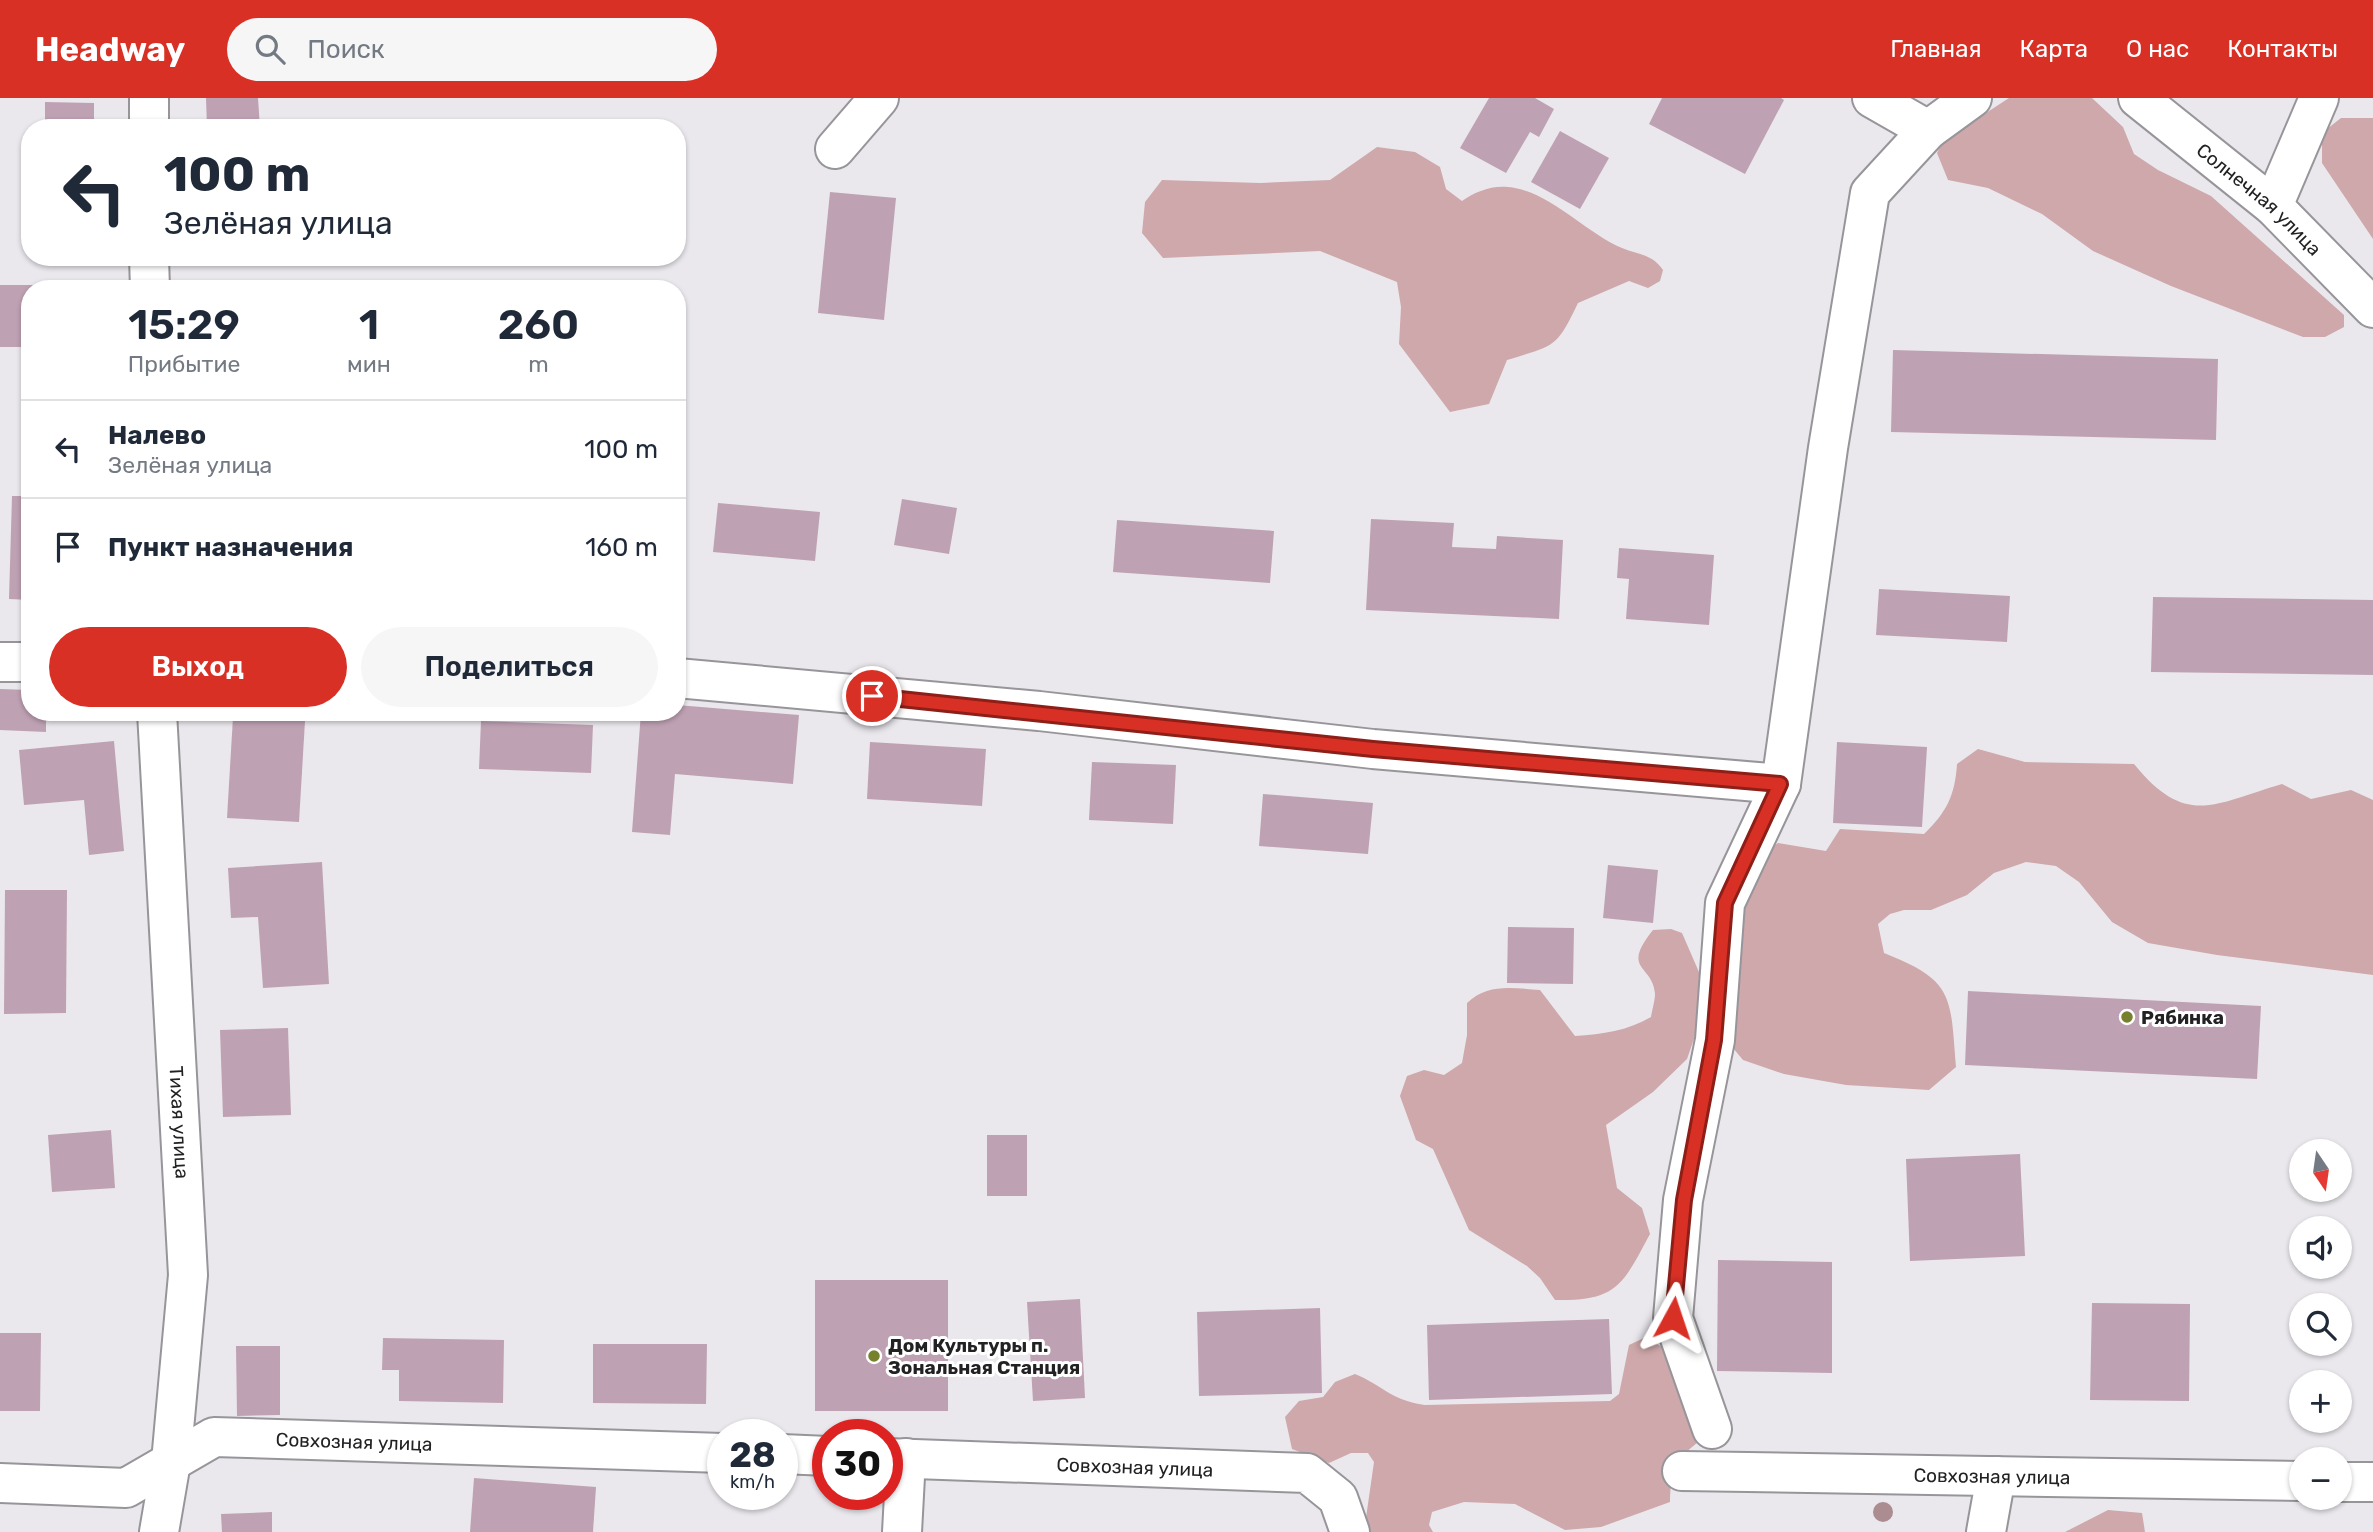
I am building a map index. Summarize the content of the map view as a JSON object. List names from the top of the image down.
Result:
{
  "streets": {
    "street": ["Солнечная улица", "Тихая улица", "Совхозная улица"]
  },
  "crossings": [
    ["Тихая улица", "Совхозная улица"]
  ],
  "places": ["Рябинка", "Дом Культуры п. Зональная Станция"],
  "north": "bottom",
  "page": {
    "header": "Headway",
    "search": "Поиск",
    "nav": [
      "Главная",
      "Карта",
      "О нас",
      "Контакты"
    ],
    "turn": ["100 m", "Зелёная улица"],
    "eta": [
      "15:29",
      "Прибытие",
      "1",
      "мин",
      "260",
      "m"
    ],
    "list": [
      {
        "name": "Налево",
        "note": "Зелёная улица",
        "value": "100 m"
      },
      {
        "name": "Пункт назначения",
        "value": "160 m"
      }
    ],
    "buttons": ["Выход", "Поделиться"],
    "map_buttons": ["+", "−"],
    "speed": "28 km/h",
    "limit": "30"
  }
}
